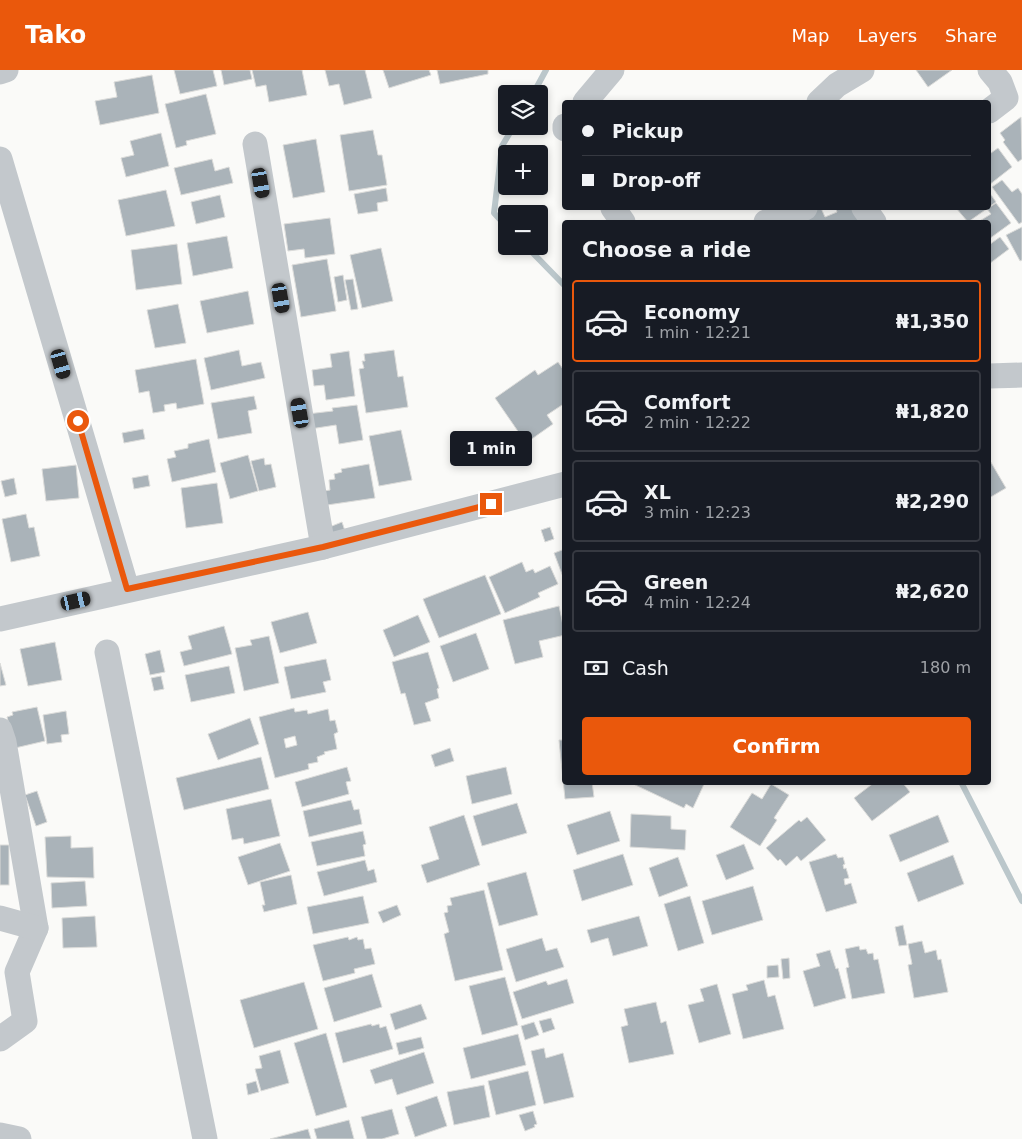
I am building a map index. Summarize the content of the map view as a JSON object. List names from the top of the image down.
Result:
{
  "page": {
    "header": "Tako",
    "nav": ["Map", "Layers", "Share"],
    "map_buttons": ["+", "−"],
    "banner": ["Pickup", "Drop-off"],
    "heading": "Choose a ride",
    "list": [
      {
        "name": "Economy",
        "note": "1 min · 12:21",
        "value": "₦1,350"
      },
      {
        "name": "Comfort",
        "note": "2 min · 12:22",
        "value": "₦1,820"
      },
      {
        "name": "XL",
        "note": "3 min · 12:23",
        "value": "₦2,290"
      },
      {
        "name": "Green",
        "note": "4 min · 12:24",
        "value": "₦2,620"
      }
    ],
    "bubble": "1 min",
    "pay": ["Cash", "180 m"],
    "buttons": "Confirm"
  }
}
